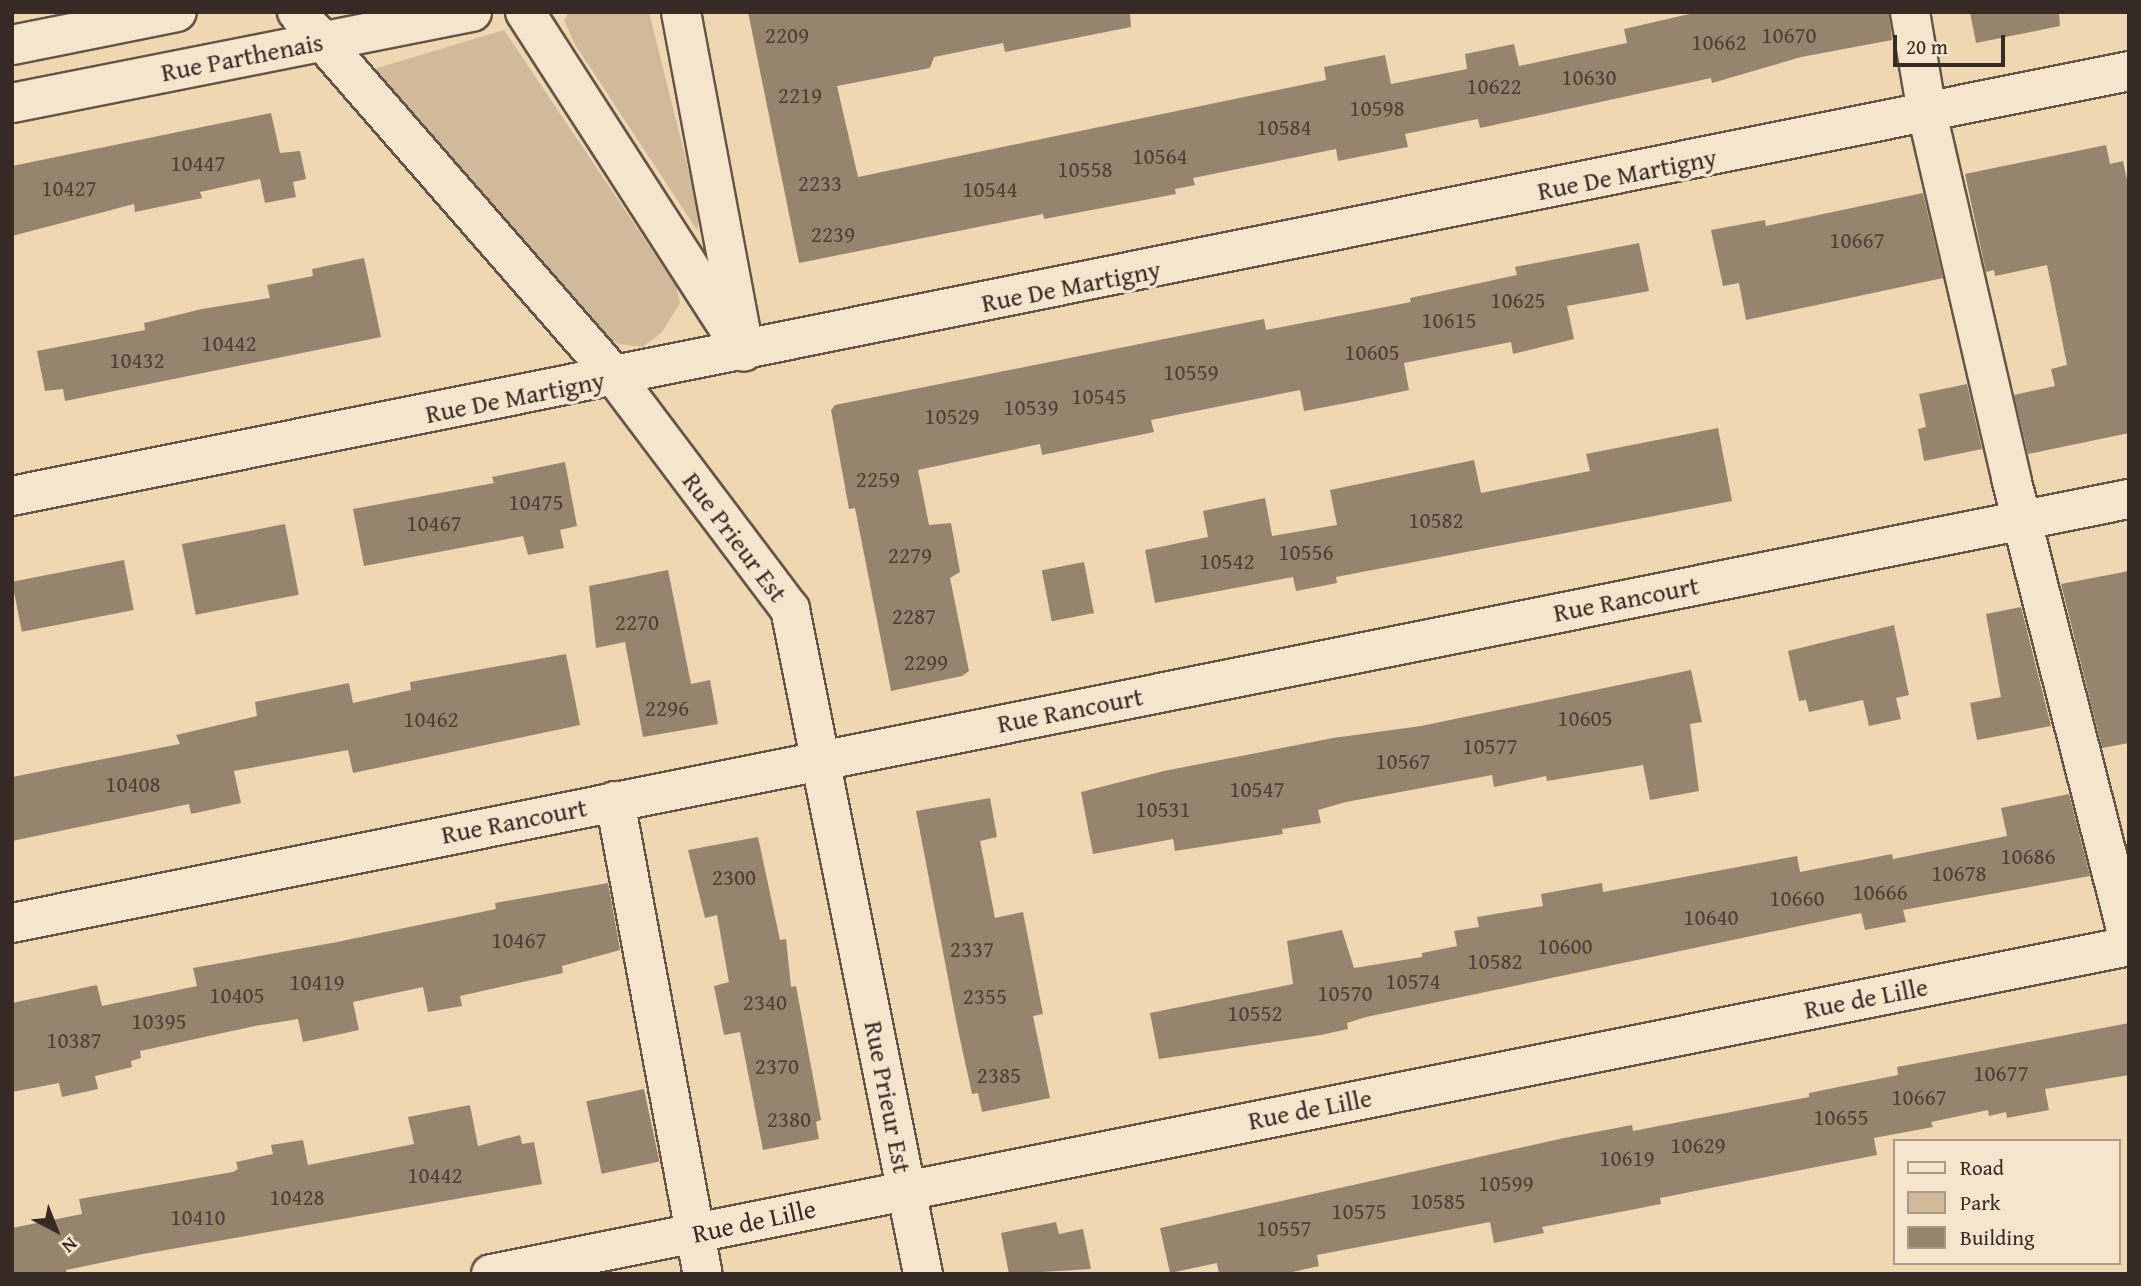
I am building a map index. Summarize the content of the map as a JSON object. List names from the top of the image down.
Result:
{
  "streets": {
    "street": [
      "Rue Parthenais",
      "Rue De Martigny",
      "Rue Prieur Est",
      "Rue Rancourt",
      "Rue de Lille"
    ]
  },
  "crossings": [
    ["Rue Parthenais", "Rue Prieur Est"],
    ["Rue De Martigny", "Rue Prieur Est"],
    ["Rue Prieur Est", "Rue Rancourt"],
    ["Rue Prieur Est", "Rue de Lille"]
  ],
  "house_numbers": [
    "2209",
    "10670",
    "10662",
    "10630",
    "10622",
    "2219",
    "10598",
    "10584",
    "10564",
    "10447",
    "10558",
    "2233",
    "10427",
    "10544",
    "2239",
    "10667",
    "10625",
    "10615",
    "10442",
    "10605",
    "10432",
    "10559",
    "10545",
    "10539",
    "10529",
    "2259",
    "10475",
    "10582",
    "10467",
    "10556",
    "2279",
    "10542",
    "2287",
    "2270",
    "2299",
    "2296",
    "10605",
    "10462",
    "10577",
    "10567",
    "10408",
    "10547",
    "10531",
    "10686",
    "10678",
    "2300",
    "10666",
    "10660",
    "10640",
    "10467",
    "10600",
    "2337",
    "10582",
    "10574",
    "10419",
    "10570",
    "10405",
    "2355",
    "2340",
    "10552",
    "10395",
    "10387",
    "2370",
    "10677",
    "2385",
    "10667",
    "10655",
    "2380",
    "10629",
    "10619",
    "10442",
    "10599",
    "10428",
    "10585",
    "10575",
    "10410",
    "10557"
  ],
  "legend": ["Road", "Park", "Building"],
  "scale_bar": "20 m",
  "north": "bottom right"
}
